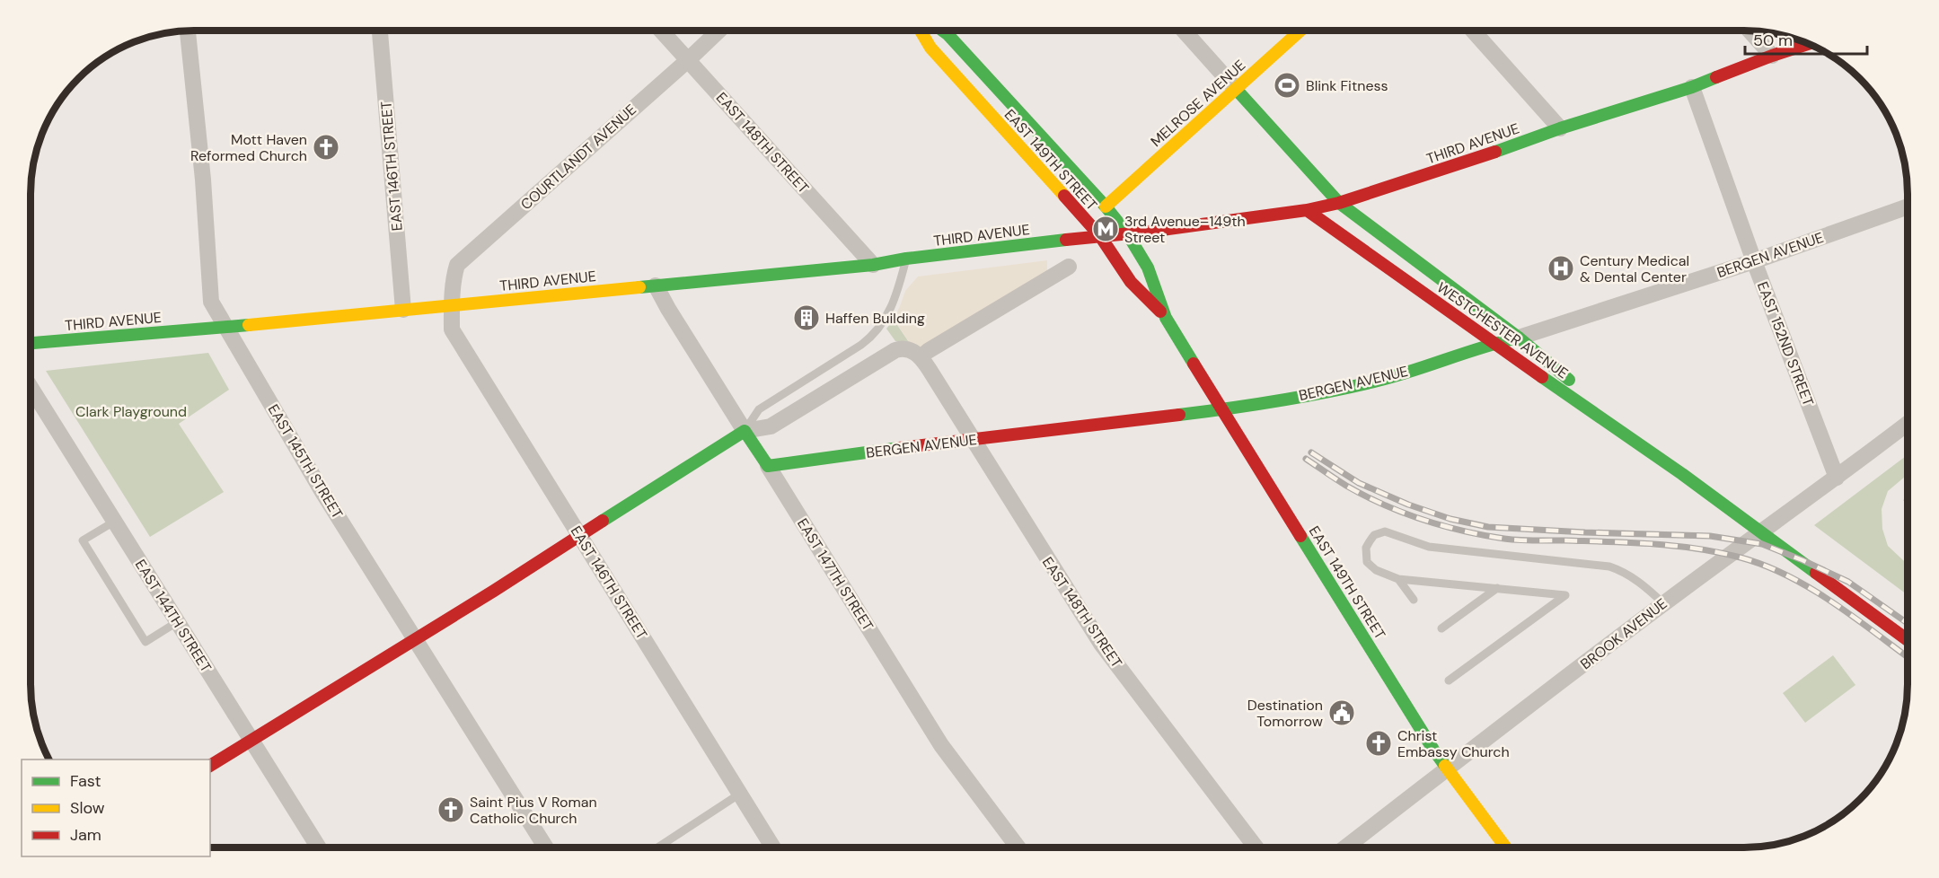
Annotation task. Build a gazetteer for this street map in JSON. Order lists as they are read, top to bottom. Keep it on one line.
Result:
{"streets":{"main road":["MELROSE AVENUE","THIRD AVENUE","EAST 149TH STREET","BERGEN AVENUE","WESTCHESTER AVENUE","EAST 147TH STREET"],"street":["EAST 148TH STREET","COURTLANDT AVENUE","EAST 146TH STREET","EAST 152ND STREET","EAST 145TH STREET","EAST 144TH STREET","BROOK AVENUE"]},"crossings":[["MELROSE AVENUE","EAST 149TH STREET"],["MELROSE AVENUE","WESTCHESTER AVENUE"],["EAST 148TH STREET","THIRD AVENUE"],["EAST 148TH STREET","COURTLANDT AVENUE"],["EAST 148TH STREET","BERGEN AVENUE"],["THIRD AVENUE","COURTLANDT AVENUE"],["THIRD AVENUE","EAST 149TH STREET"],["THIRD AVENUE","EAST 146TH STREET"],["THIRD AVENUE","WESTCHESTER AVENUE"],["THIRD AVENUE","EAST 152ND STREET"],["THIRD AVENUE","EAST 145TH STREET"],["THIRD AVENUE","EAST 147TH STREET"],["COURTLANDT AVENUE","EAST 146TH STREET"],["EAST 149TH STREET","BERGEN AVENUE"],["EAST 149TH STREET","BROOK AVENUE"],["BERGEN AVENUE","WESTCHESTER AVENUE"],["BERGEN AVENUE","EAST 152ND STREET"],["BERGEN AVENUE","EAST 147TH STREET"],["WESTCHESTER AVENUE","BROOK AVENUE"],["EAST 152ND STREET","BROOK AVENUE"]],"parks":["Clark Playground"],"places":{"sports":["Blink Fitness"],"church":["Mott Haven Reformed Church","Christ Embassy Church","Saint Pius V Roman Catholic Church"],"metro station":["3rd Avenue–149th Street"],"hospital":["Century Medical & Dental Center"],"building":["Haffen Building"],"public building":["Destination Tomorrow"]},"legend":["Fast","Slow","Jam"],"scale_bar":"50 m"}
